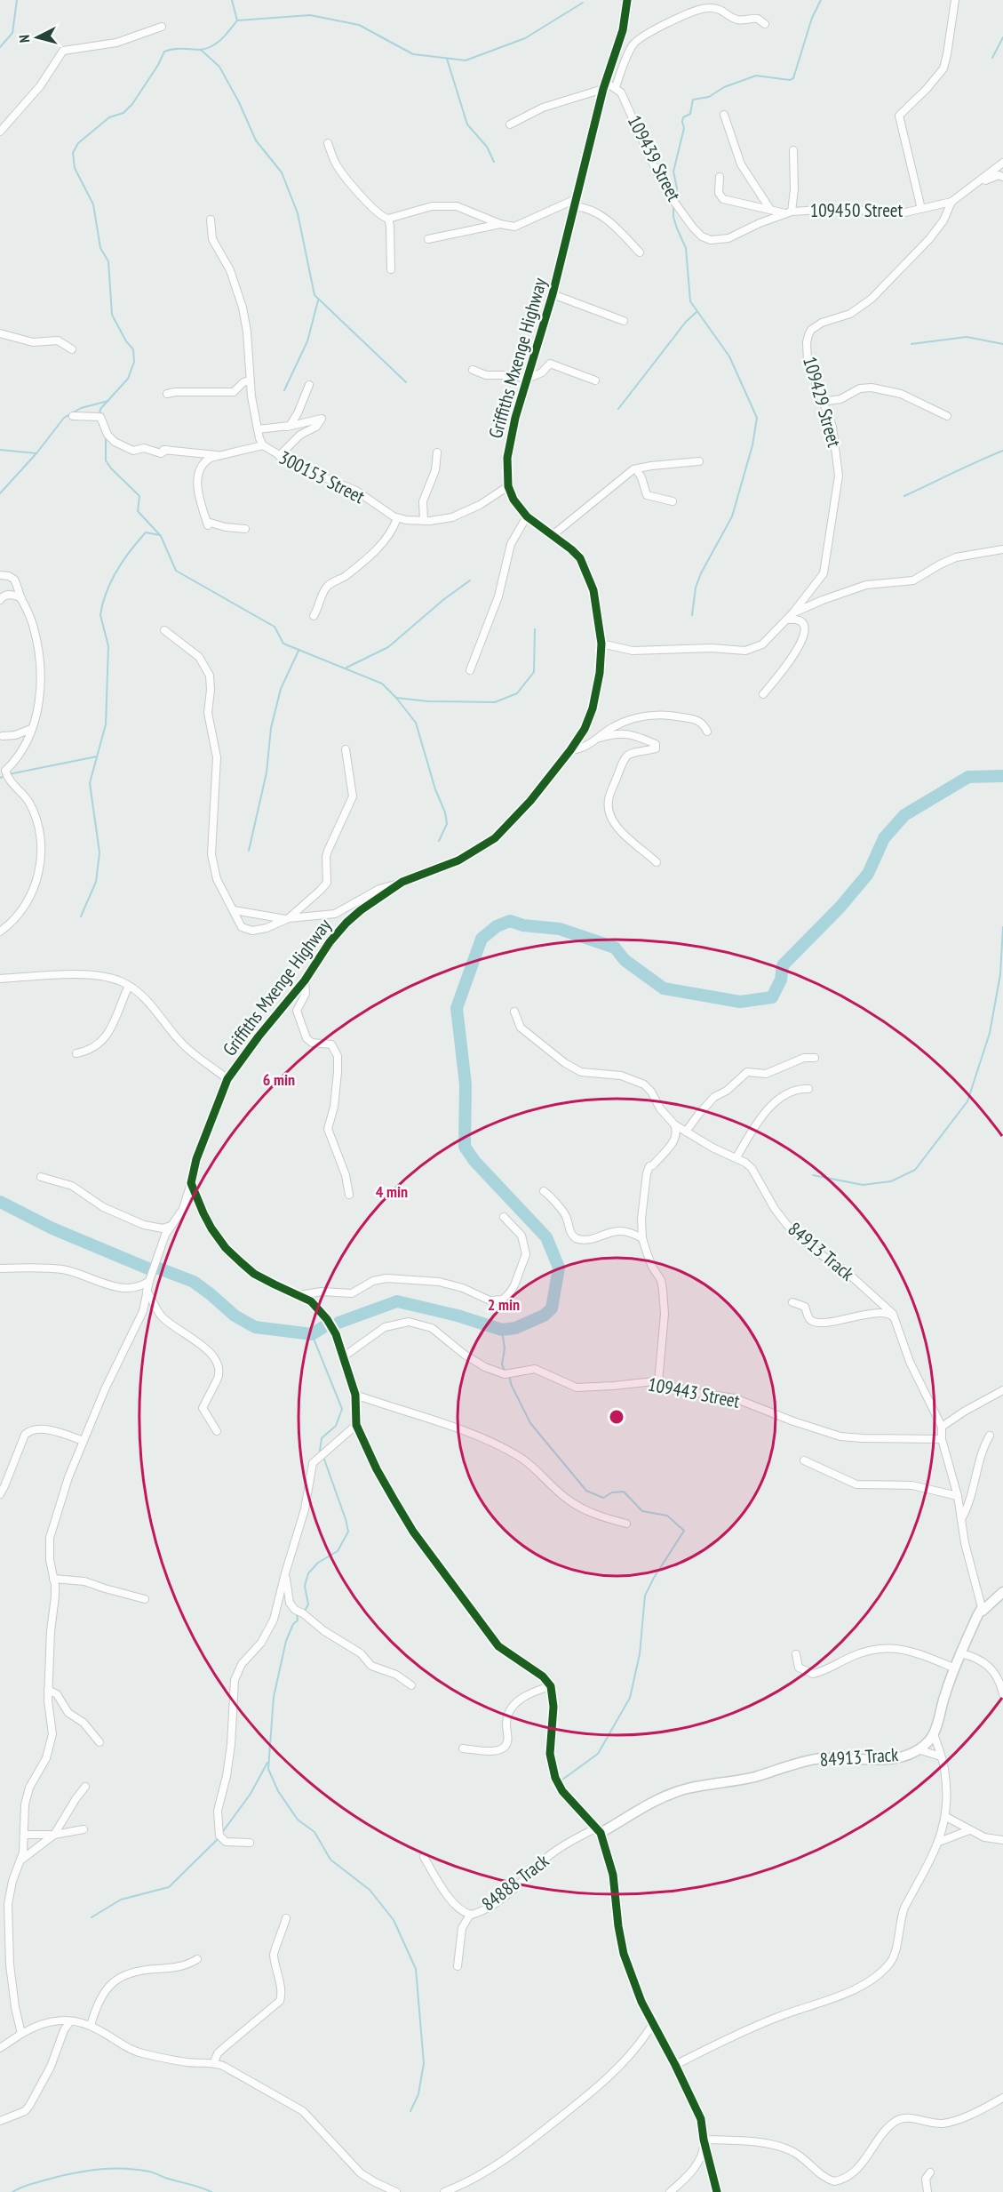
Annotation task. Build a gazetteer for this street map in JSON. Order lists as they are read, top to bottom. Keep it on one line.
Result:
{"streets":{"street":["109439 Street","109450 Street","Griffiths Mxenge Highway","109429 Street","300153 Street","84913 Track","109443 Street","84888 Track"]},"crossings":[["109439 Street","109450 Street"],["109450 Street","109429 Street"],["Griffiths Mxenge Highway","109429 Street"],["Griffiths Mxenge Highway","300153 Street"],["84913 Track","109443 Street"],["84913 Track","84888 Track"]],"north":"left","rings":["6 min","4 min","2 min"]}
